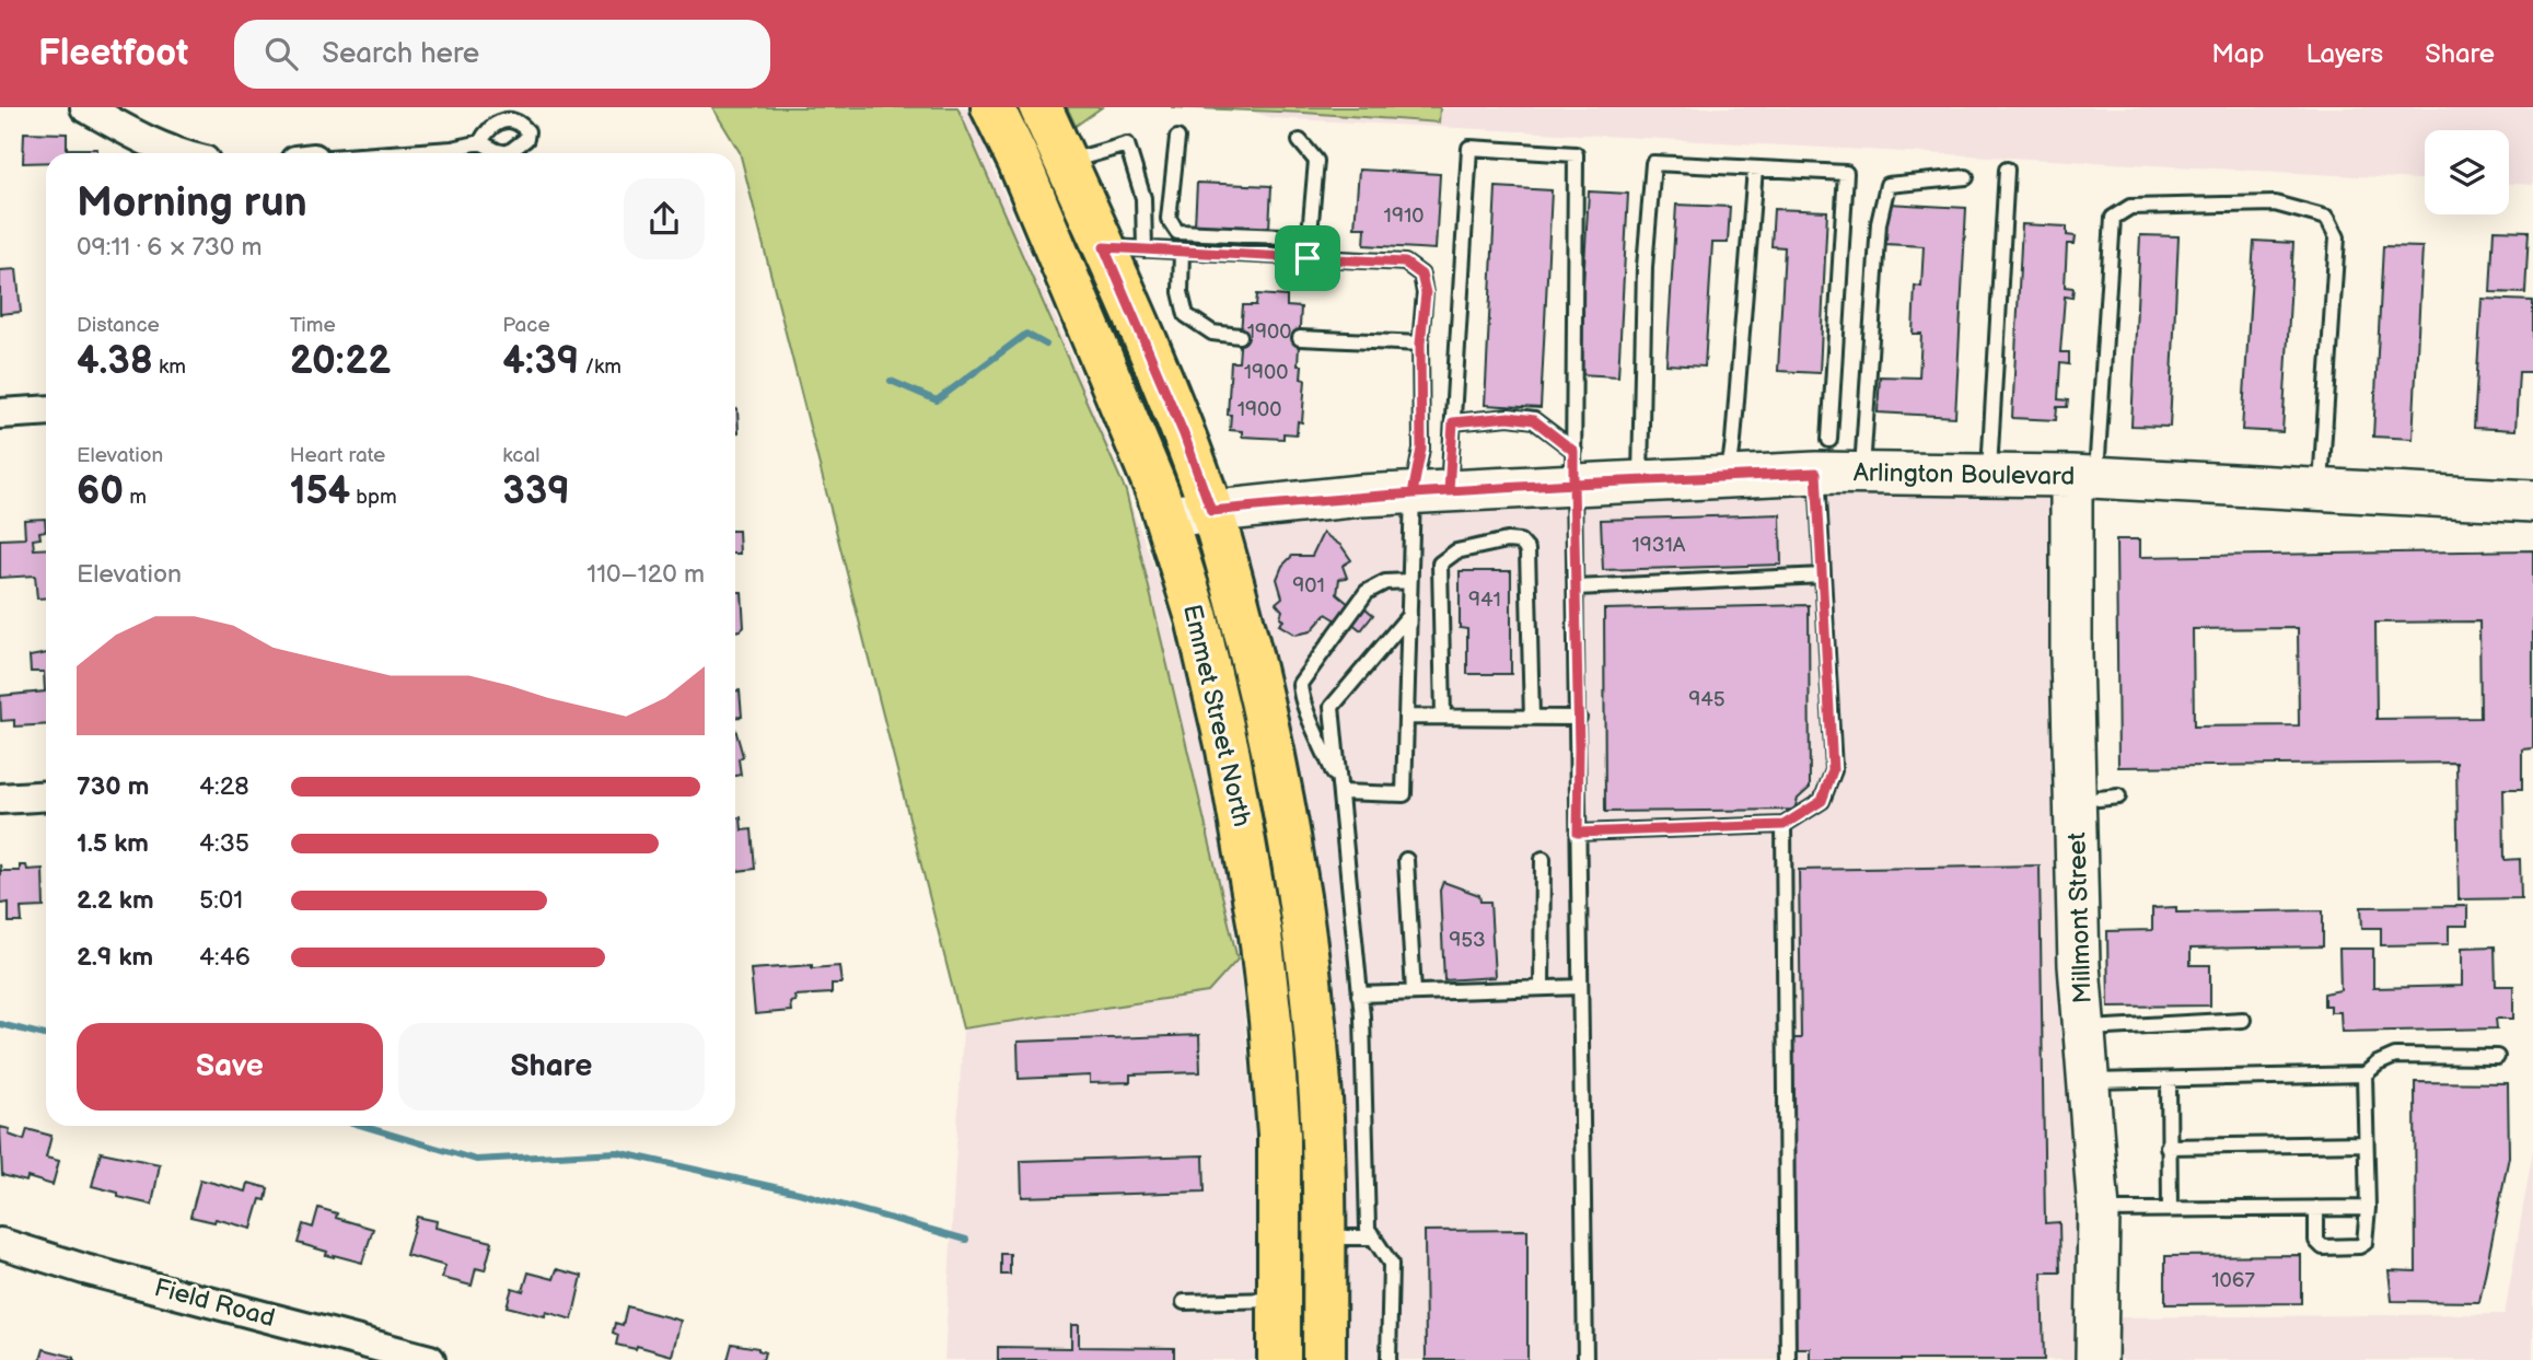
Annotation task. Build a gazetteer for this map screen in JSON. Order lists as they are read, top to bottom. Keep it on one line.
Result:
{"streets":{"main road":["Emmet Street North"],"street":["Arlington Boulevard","Millmont Street","Field Road"]},"crossings":[["Arlington Boulevard","Emmet Street North"],["Arlington Boulevard","Millmont Street"]],"house_numbers":["1910","1900","1900","1900","1931A","901","941","945","953","1067"],"page":{"header":"Fleetfoot","search":"Search here","nav":["Map","Layers","Share"],"heading":["Morning run","09:11 · 6 × 730 m"],"stats":[["Distance","4.38 km"],["Time","20:22"],["Pace","4:39 /km"],["Elevation","60 m"],["Heart rate","154 bpm"],["kcal","339"]],"chart":["Elevation","110–120 m"],"list":[{"name":"730 m","note":"4:28"},{"name":"1.5 km","note":"4:35"},{"name":"2.2 km","note":"5:01"},{"name":"2.9 km","note":"4:46"}],"buttons":["Save","Share"]}}
